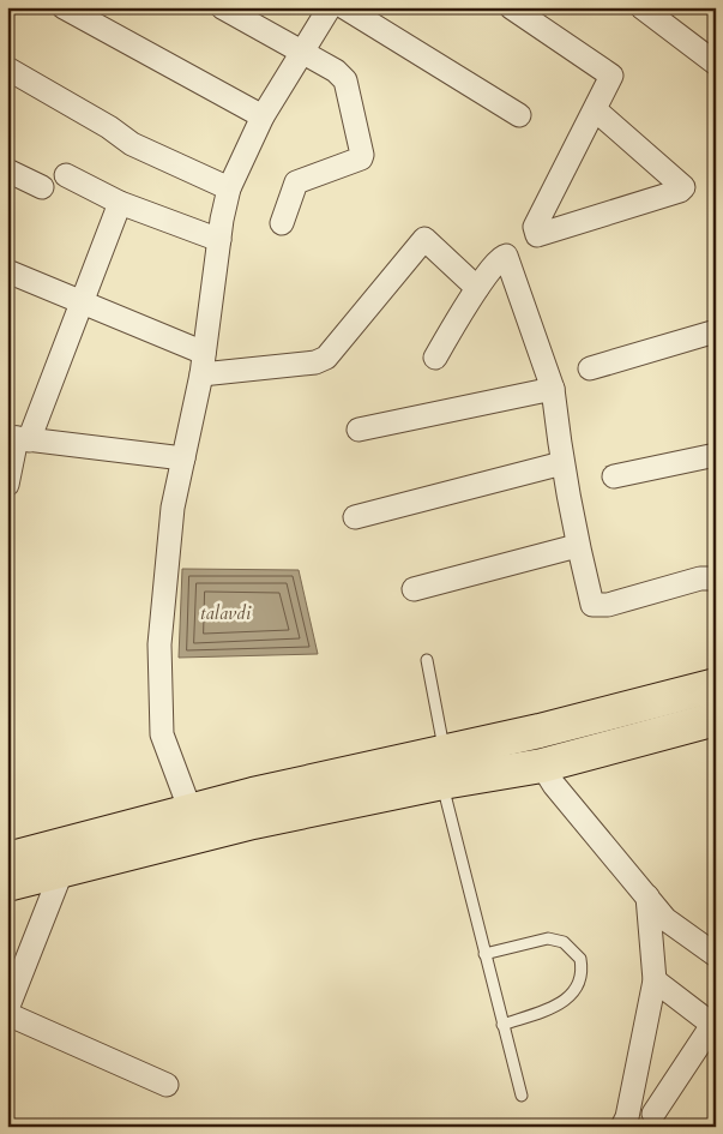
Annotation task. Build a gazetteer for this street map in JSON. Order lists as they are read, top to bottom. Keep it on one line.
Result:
{"water":["talavdi"]}
